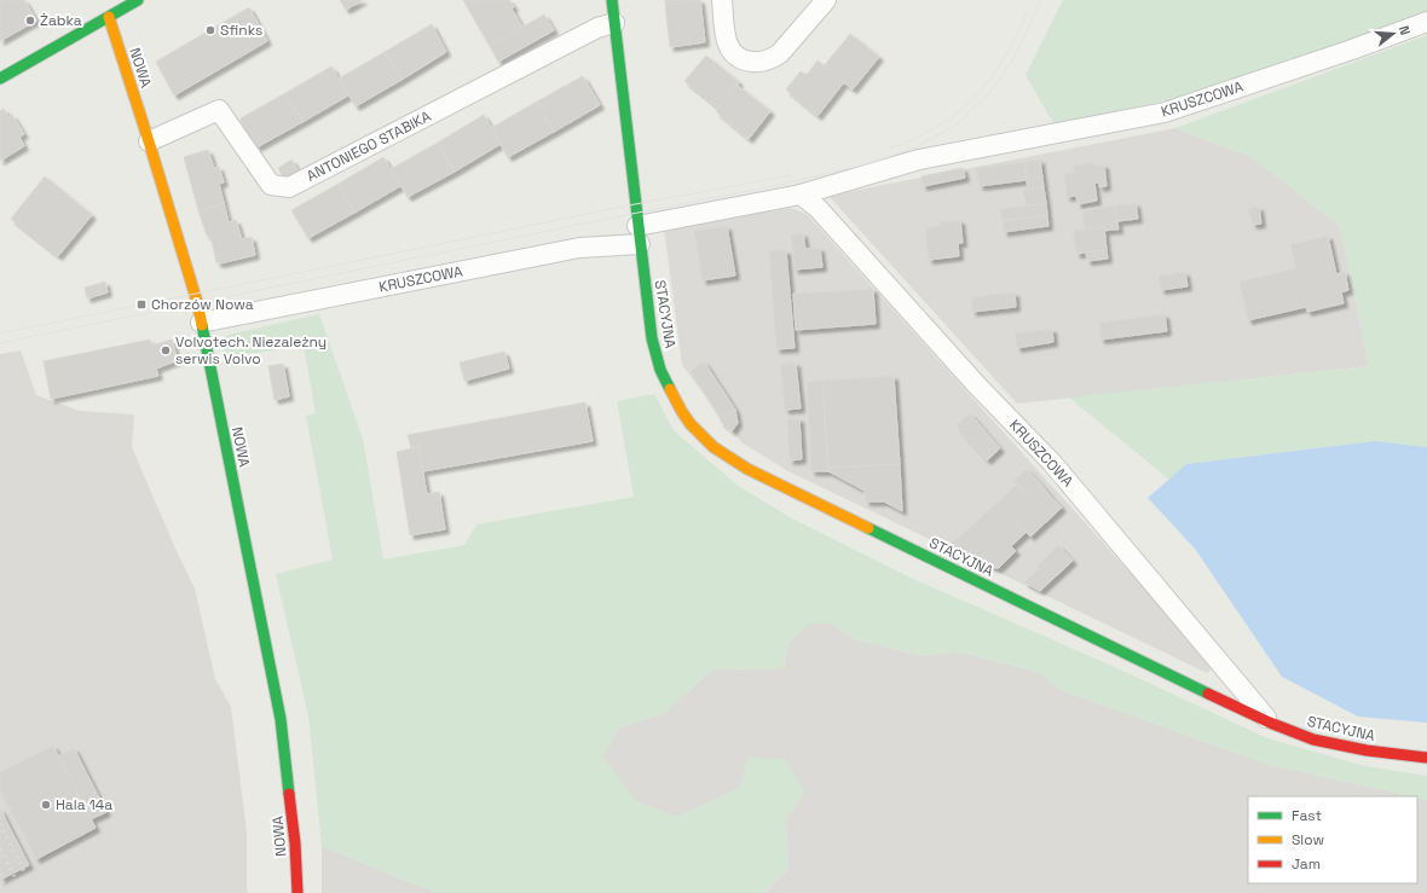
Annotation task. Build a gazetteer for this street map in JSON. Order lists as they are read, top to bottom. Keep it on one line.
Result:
{"streets":{"street":["NOWA","KRUSZCOWA","ANTONIEGO STABIKA","STACYJNA"]},"crossings":[["NOWA","KRUSZCOWA"],["NOWA","ANTONIEGO STABIKA"],["KRUSZCOWA","STACYJNA"]],"places":{"other":["Żabka","Sfinks","Volvotech. Niezależny serwis Volvo","Hala 14a"],"transit":["Chorzów Nowa"]},"legend":["Fast","Slow","Jam"],"north":"right"}
